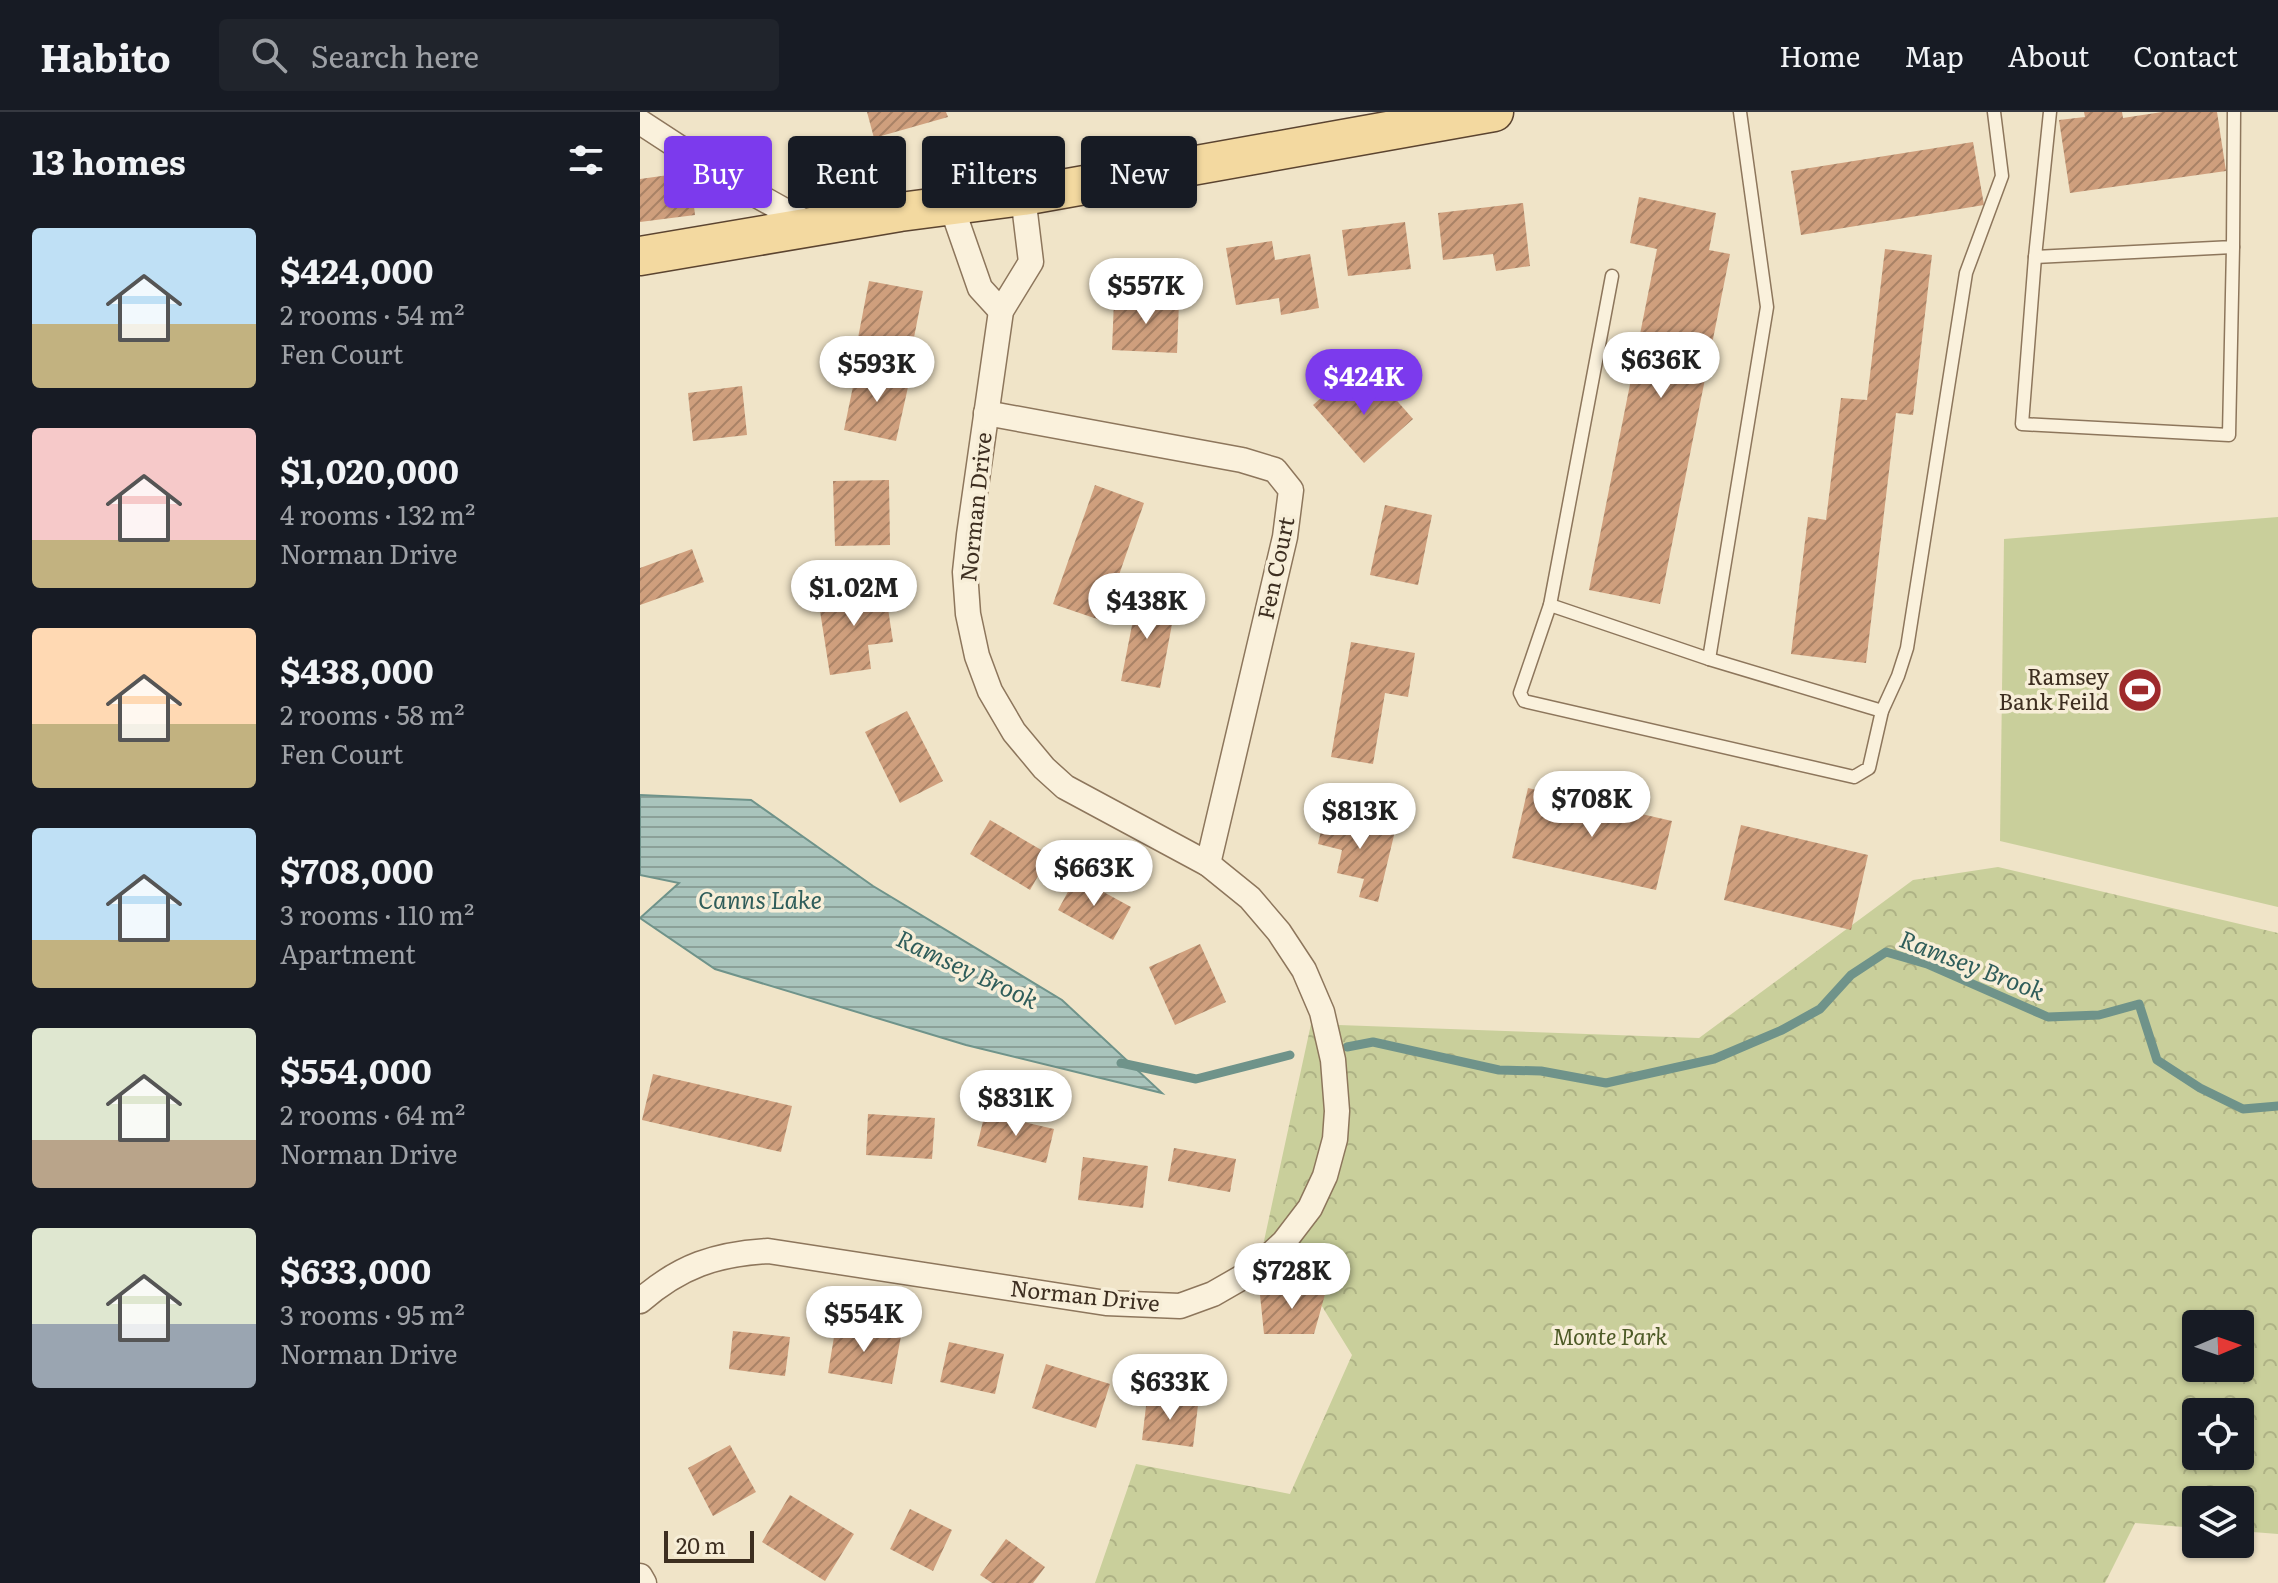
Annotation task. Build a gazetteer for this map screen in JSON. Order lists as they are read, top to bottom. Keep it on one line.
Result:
{"streets":{"street":["Norman Drive","Fen Court"]},"crossings":[["Norman Drive","Fen Court"]],"water":["Canns Lake","Ramsey Brook"],"parks":["Monte Park"],"places":{"sports":["Ramsey Bank Feild"]},"scale_bar":"20 m","north":"right","page":{"header":"Habito","search":"Search here","nav":["Home","Map","About","Contact"],"heading":"13 homes","chip":["Buy","Rent","Filters","New"],"list":[{"name":"$424,000","note":"2 rooms · 54 m² · Fen Court"},{"name":"$1,020,000","note":"4 rooms · 132 m² · Norman Drive"},{"name":"$438,000","note":"2 rooms · 58 m² · Fen Court"},{"name":"$708,000","note":"3 rooms · 110 m² · Apartment"},{"name":"$554,000","note":"2 rooms · 64 m² · Norman Drive"},{"name":"$633,000","note":"3 rooms · 95 m² · Norman Drive"}],"price":["$557K","$636K","$593K","$424K","$1.02M","$438K","$708K","$813K","$663K","$831K","$728K","$554K","$633K"],"scale":"20 m"}}
